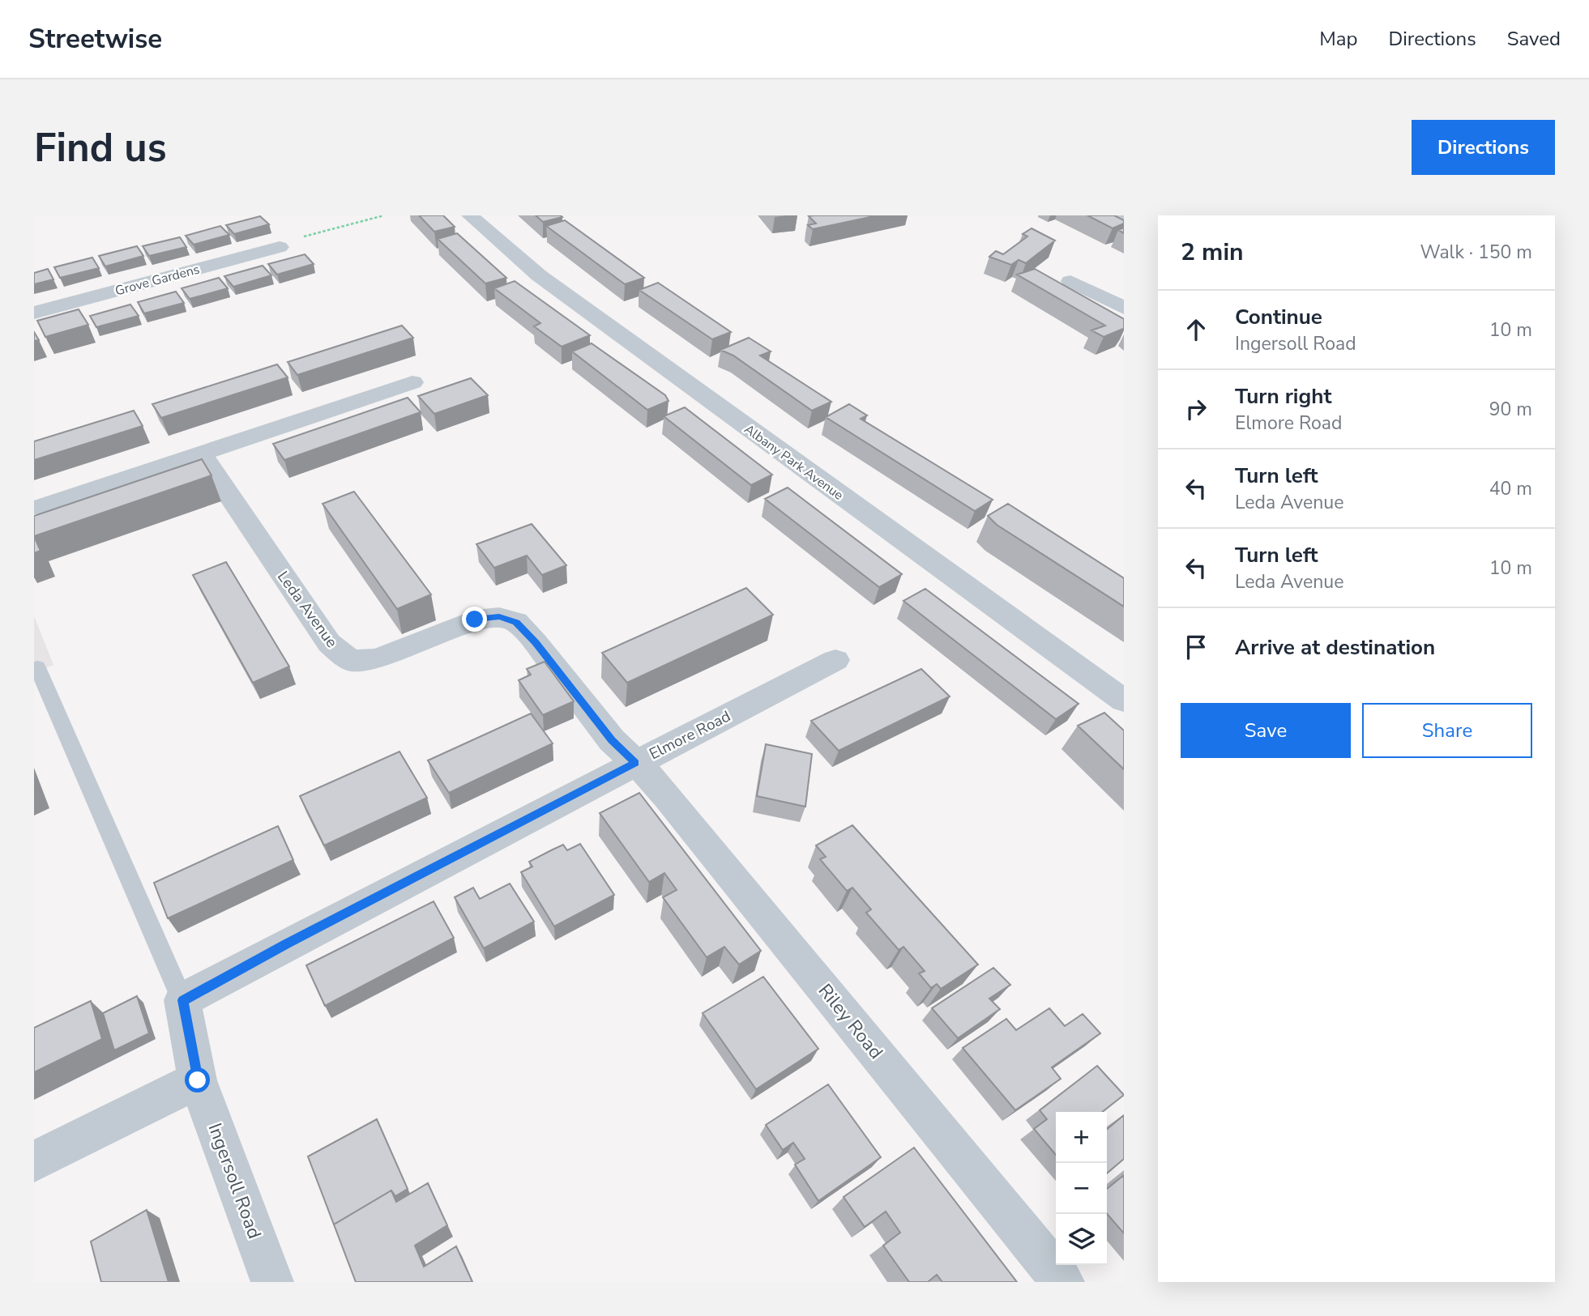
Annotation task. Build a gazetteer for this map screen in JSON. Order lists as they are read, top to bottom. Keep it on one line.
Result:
{"streets":{"street":["Grove Gardens","Albany Park Avenue","Leda Avenue","Elmore Road","Riley Road","Ingersoll Road"]},"crossings":[["Leda Avenue","Elmore Road"],["Leda Avenue","Riley Road"],["Elmore Road","Riley Road"],["Elmore Road","Ingersoll Road"]],"page":{"header":"Streetwise","nav":["Map","Directions","Saved"],"buttons":["Directions",["Save","Share"]],"title":"Find us","heading":["2 min","Walk · 150 m"],"list":[["Continue","Ingersoll Road","10 m"],["Turn right","Elmore Road","90 m"],["Turn left","Leda Avenue","40 m"],["Turn left","Leda Avenue","10 m"],"Arrive at destination"],"map_buttons":["+","−"]}}
